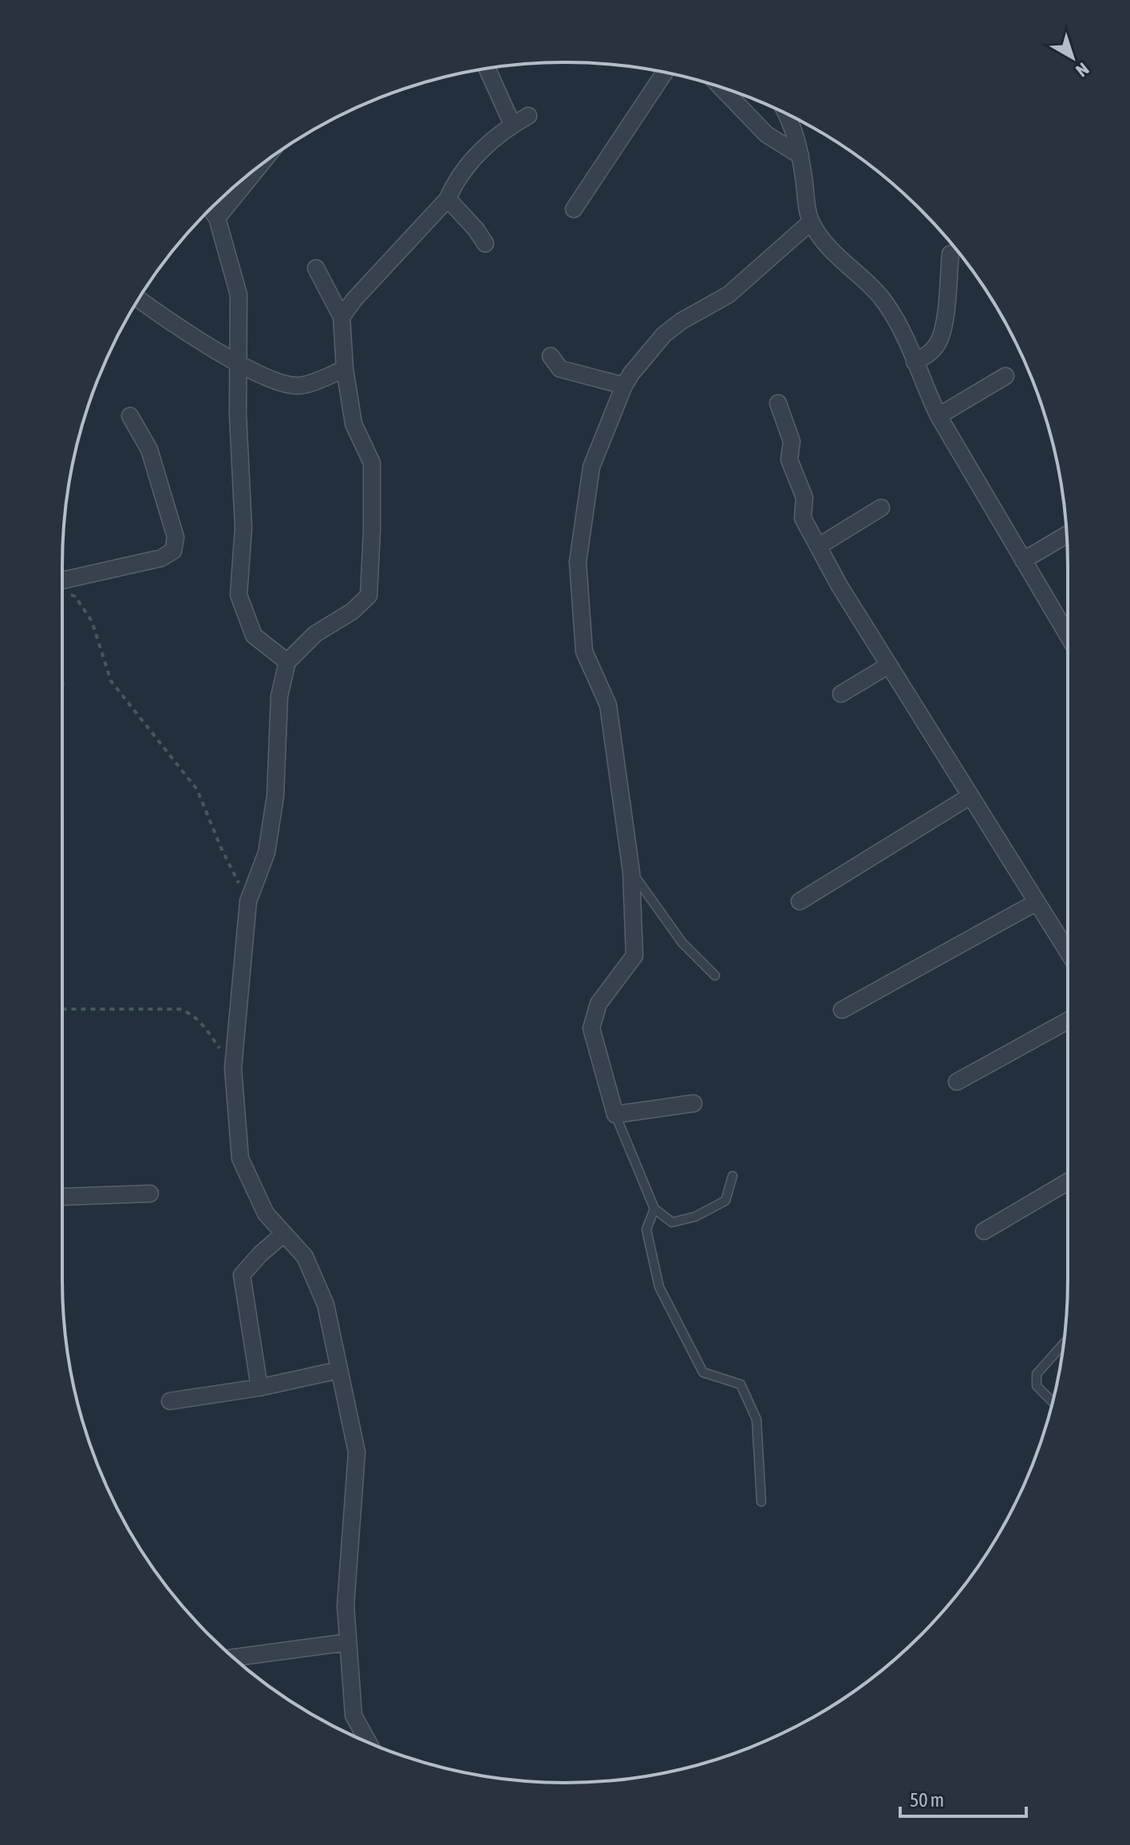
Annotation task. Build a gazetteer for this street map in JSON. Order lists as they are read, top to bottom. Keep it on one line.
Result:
{"scale_bar":"50 m","north":"bottom right"}
